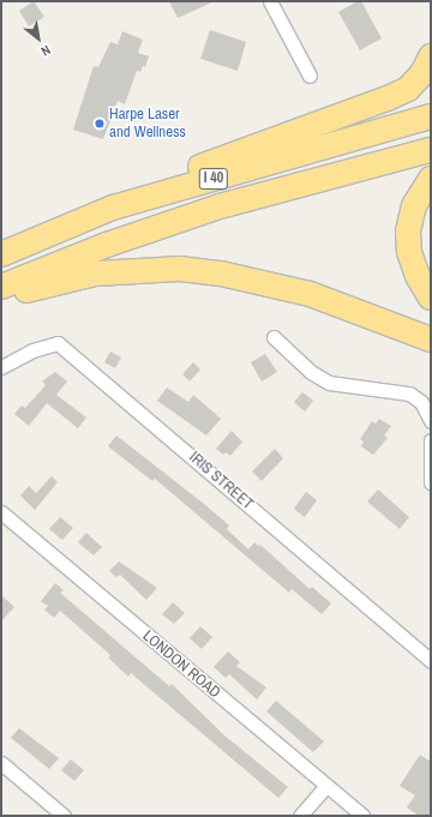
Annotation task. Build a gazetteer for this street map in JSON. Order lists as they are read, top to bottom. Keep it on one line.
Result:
{"streets":{"highway":["I 40"],"street":["IRIS STREET","LONDON ROAD"]},"places":["Harpe Laser and Wellness"],"north":"bottom right"}
